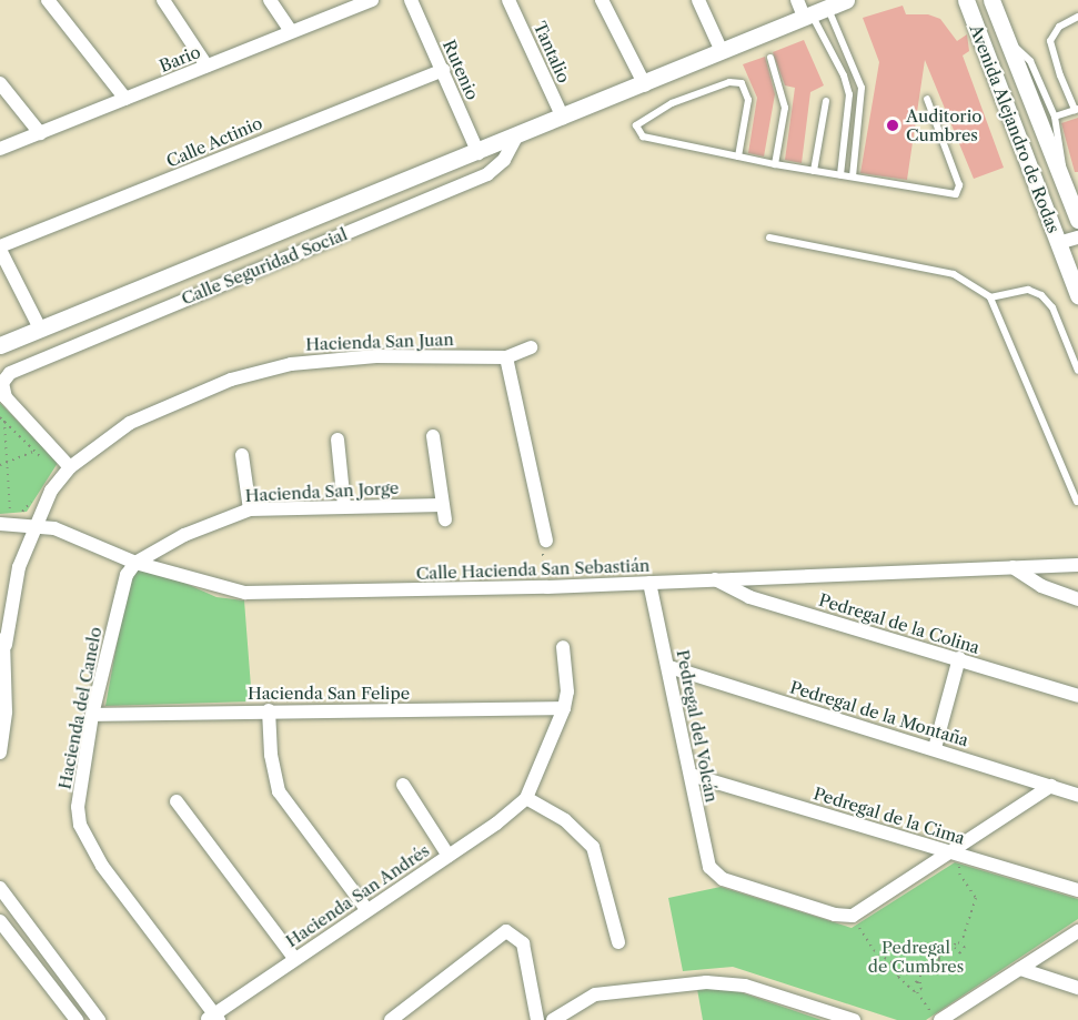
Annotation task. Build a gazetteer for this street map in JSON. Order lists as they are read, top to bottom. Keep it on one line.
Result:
{"streets":{"street":["Tantalio","Bario","Rutenio","Avenida Alejandro de Rodas","Calle Actinio","Calle Seguridad Social","Hacienda San Juan","Hacienda San Jorge","Calle Hacienda San Sebastián","Pedregal de la Colina","Hacienda San Felipe","Hacienda del Canelo","Pedregal de la Montaña","Pedregal del Volcán","Pedregal de la Cima","Hacienda San Andrés"]},"crossings":[["Tantalio","Calle Seguridad Social"],["Rutenio","Calle Actinio"],["Rutenio","Calle Seguridad Social"],["Hacienda San Juan","Calle Hacienda San Sebastián"],["Hacienda San Jorge","Calle Hacienda San Sebastián"],["Hacienda San Jorge","Hacienda del Canelo"],["Calle Hacienda San Sebastián","Pedregal de la Colina"],["Calle Hacienda San Sebastián","Hacienda del Canelo"],["Calle Hacienda San Sebastián","Pedregal del Volcán"],["Hacienda San Felipe","Hacienda del Canelo"],["Hacienda del Canelo","Hacienda San Andrés"],["Pedregal de la Montaña","Pedregal del Volcán"],["Pedregal del Volcán","Pedregal de la Cima"]],"parks":["Pedregal de Cumbres"],"places":["Auditorio Cumbres"]}
